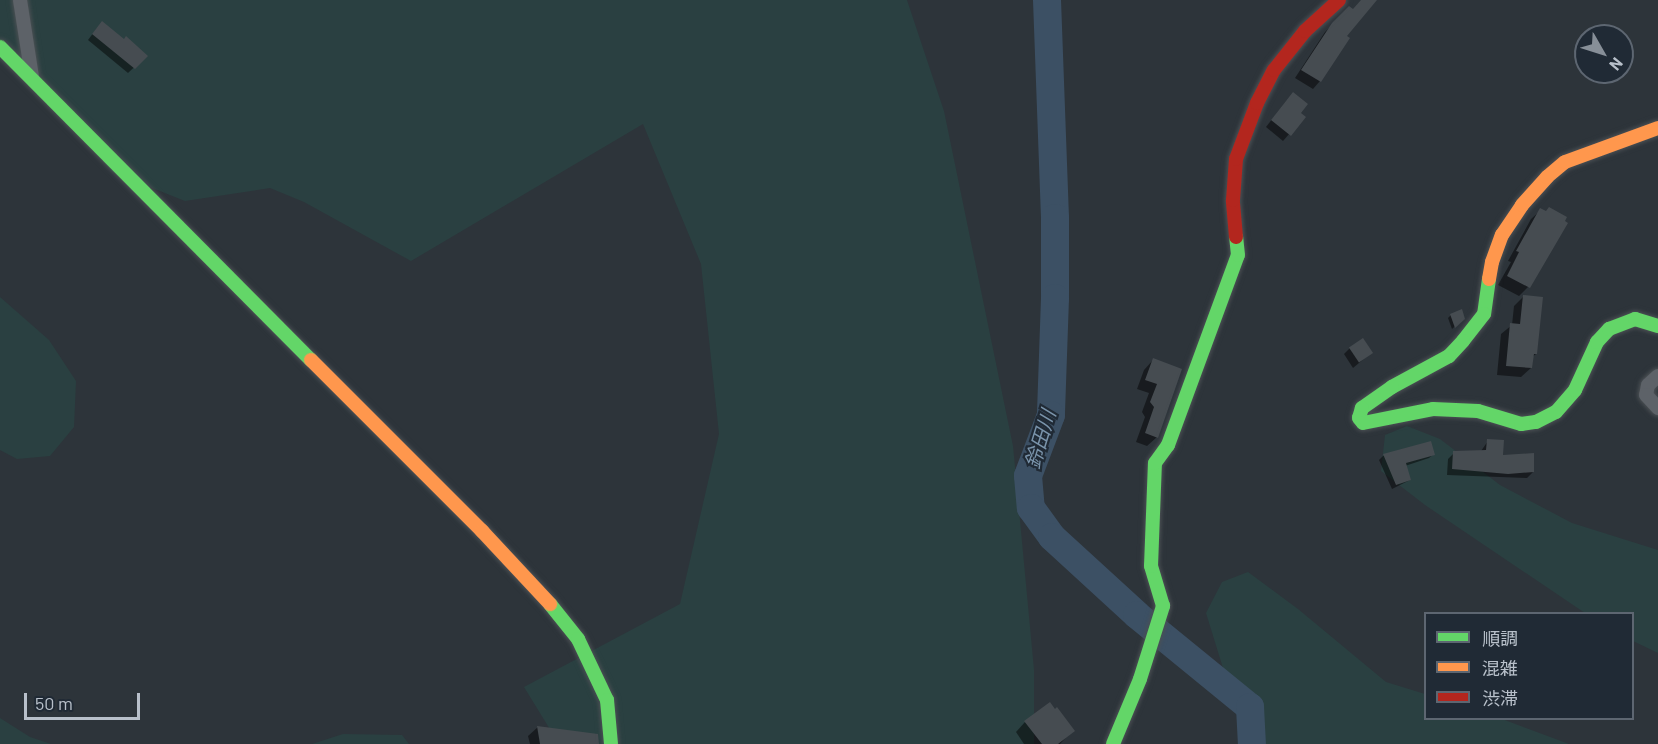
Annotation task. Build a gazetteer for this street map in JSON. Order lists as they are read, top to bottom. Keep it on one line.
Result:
{"water":["鈴田川"],"legend":["順調","混雑","渋滞"],"scale_bar":"50 m","north":"bottom right"}
